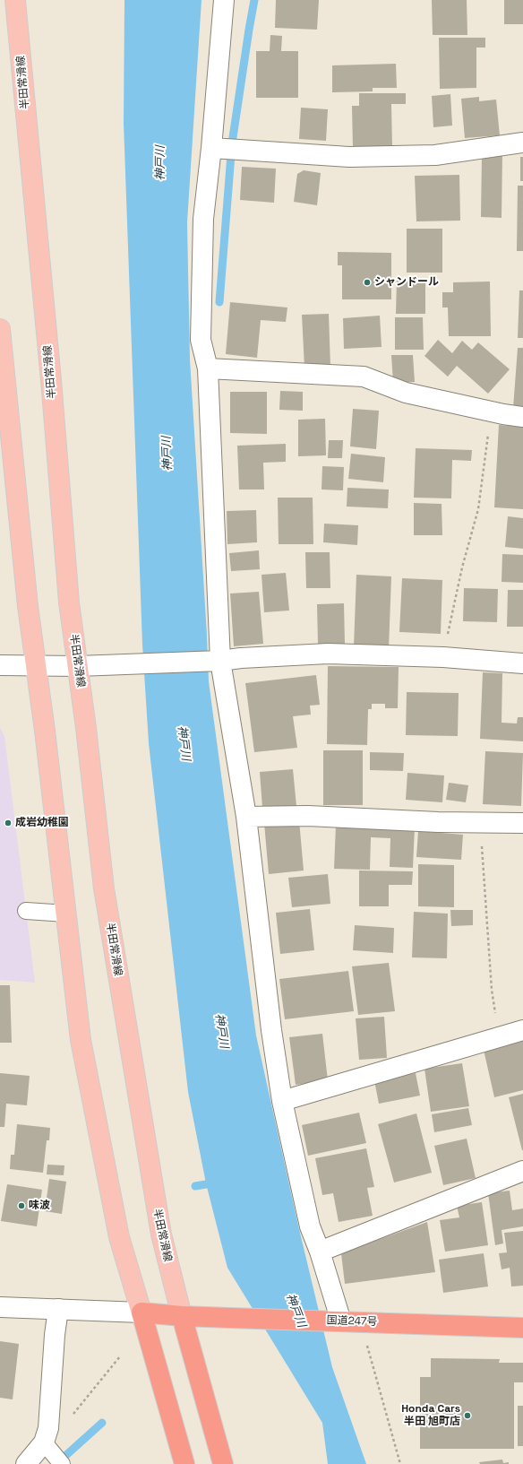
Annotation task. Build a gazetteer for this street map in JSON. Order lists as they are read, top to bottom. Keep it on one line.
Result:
{"streets":{"highway":["国道247号"],"main road":["半田常滑線"]},"crossings":[["半田常滑線","国道247号"]],"water":["神戸川"],"places":["シャンドール","成岩幼稚園","味波","Honda Cars 半田 旭町店"]}
